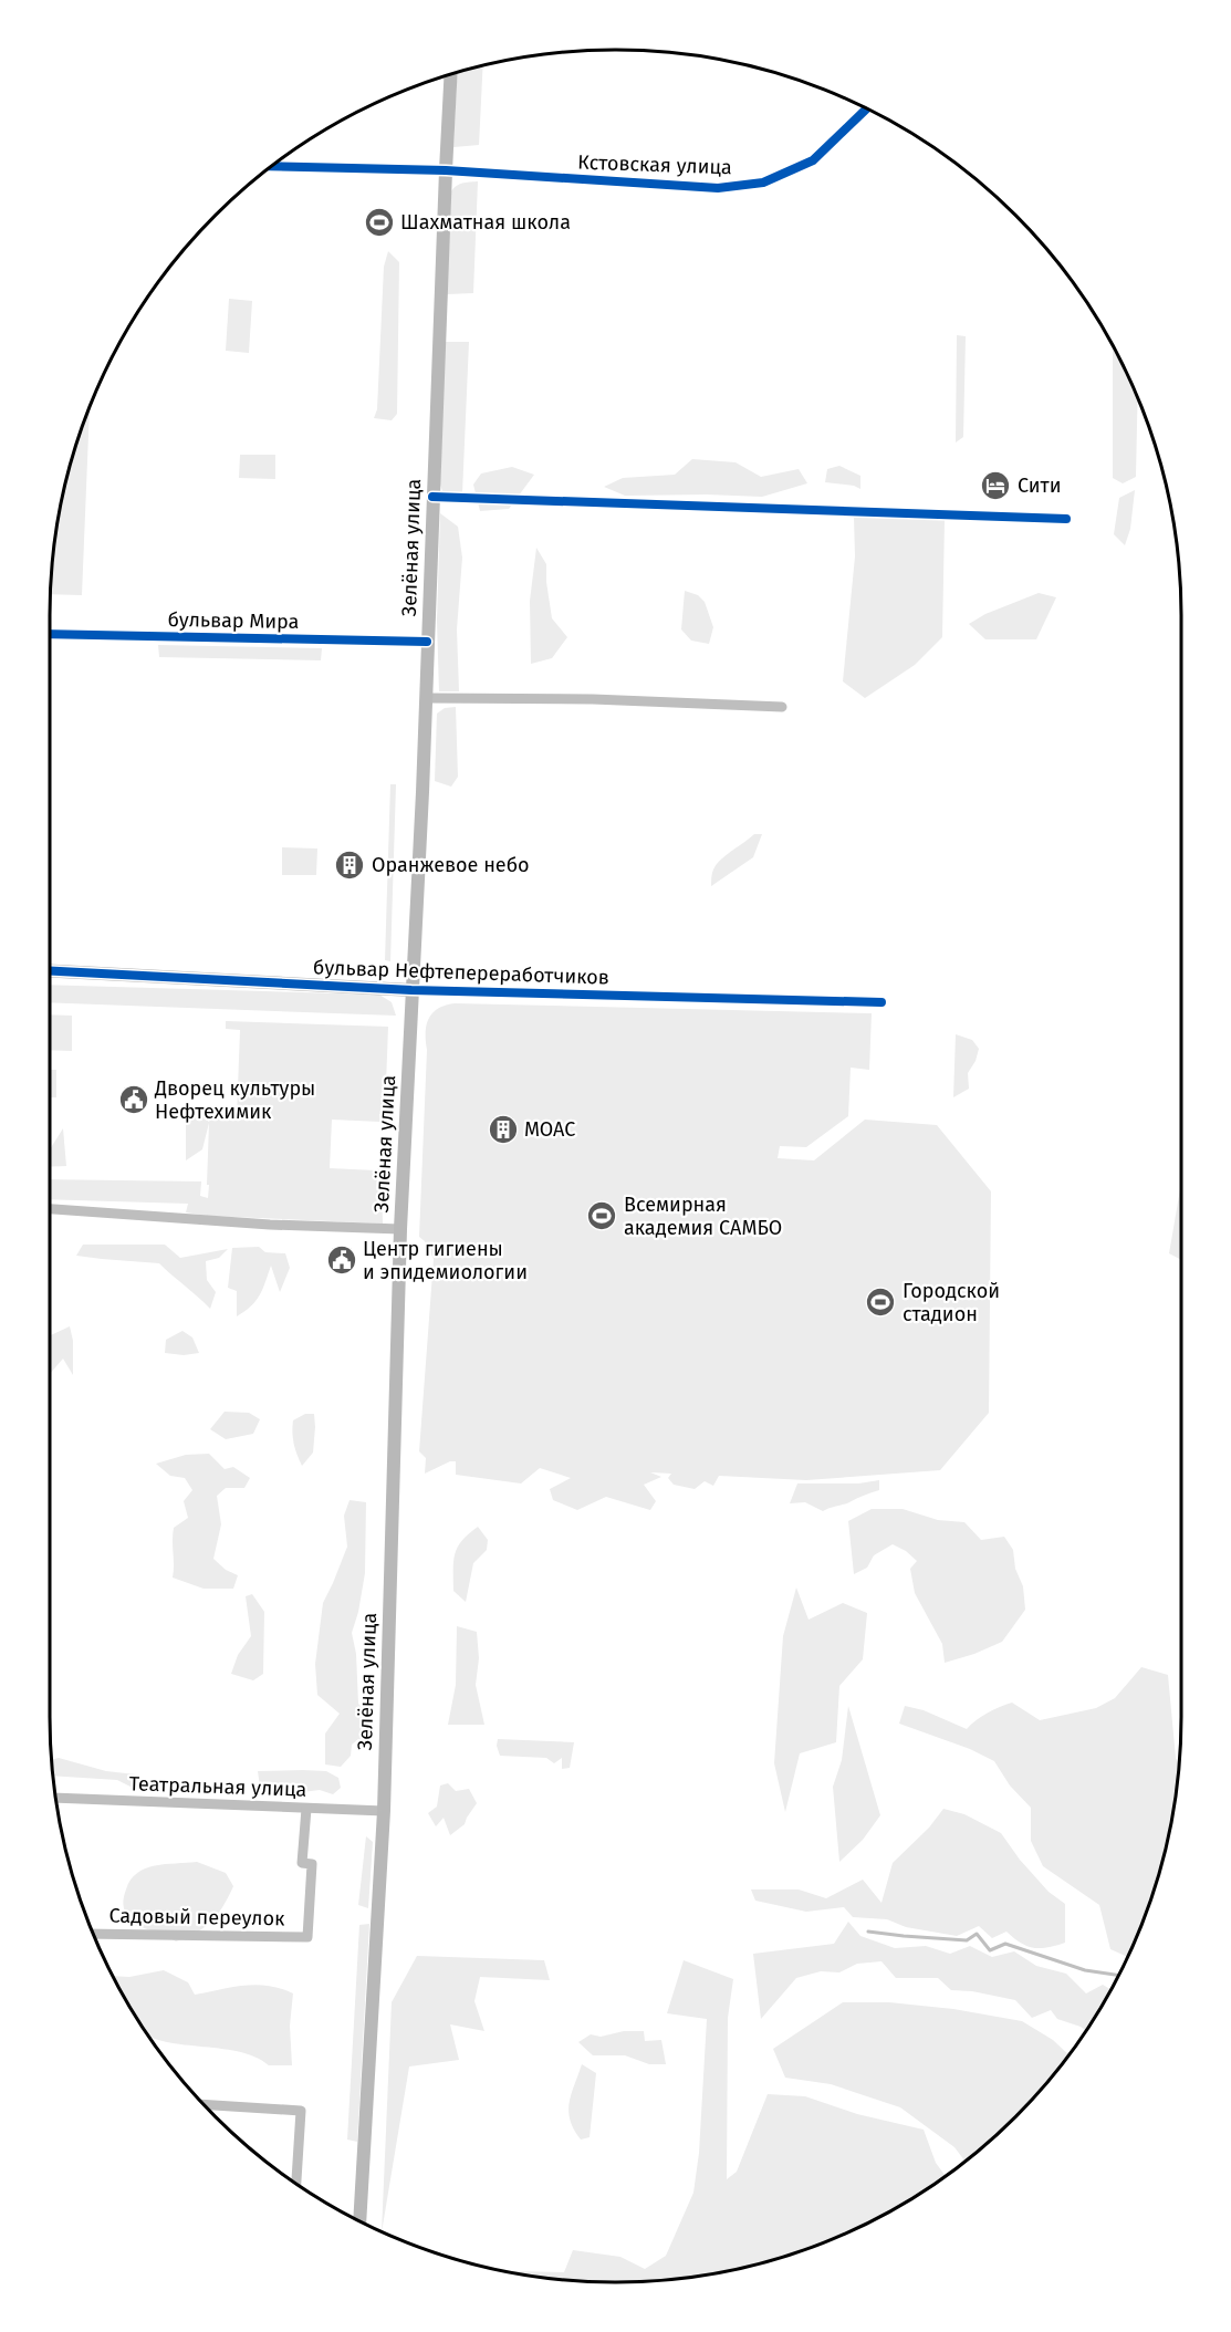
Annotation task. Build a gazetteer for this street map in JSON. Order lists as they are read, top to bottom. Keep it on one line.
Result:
{"streets":{"main road":["Зелёная улица","бульвар Нефтепереработчиков"],"street":["Кстовская улица","бульвар Мира","Театральная улица","Садовый переулок"]},"crossings":[["Кстовская улица","Зелёная улица"],["Зелёная улица","бульвар Мира"],["Зелёная улица","бульвар Нефтепереработчиков"],["Зелёная улица","Театральная улица"],["Театральная улица","Садовый переулок"]],"places":{"sports":["Шахматная школа","Всемирная академия САМБО","Городской стадион"],"hotel":["Сити"],"building":["Оранжевое небо","МОАС"],"public building":["Дворец культуры Нефтехимик","Центр гигиены и эпидемиологии"]}}
